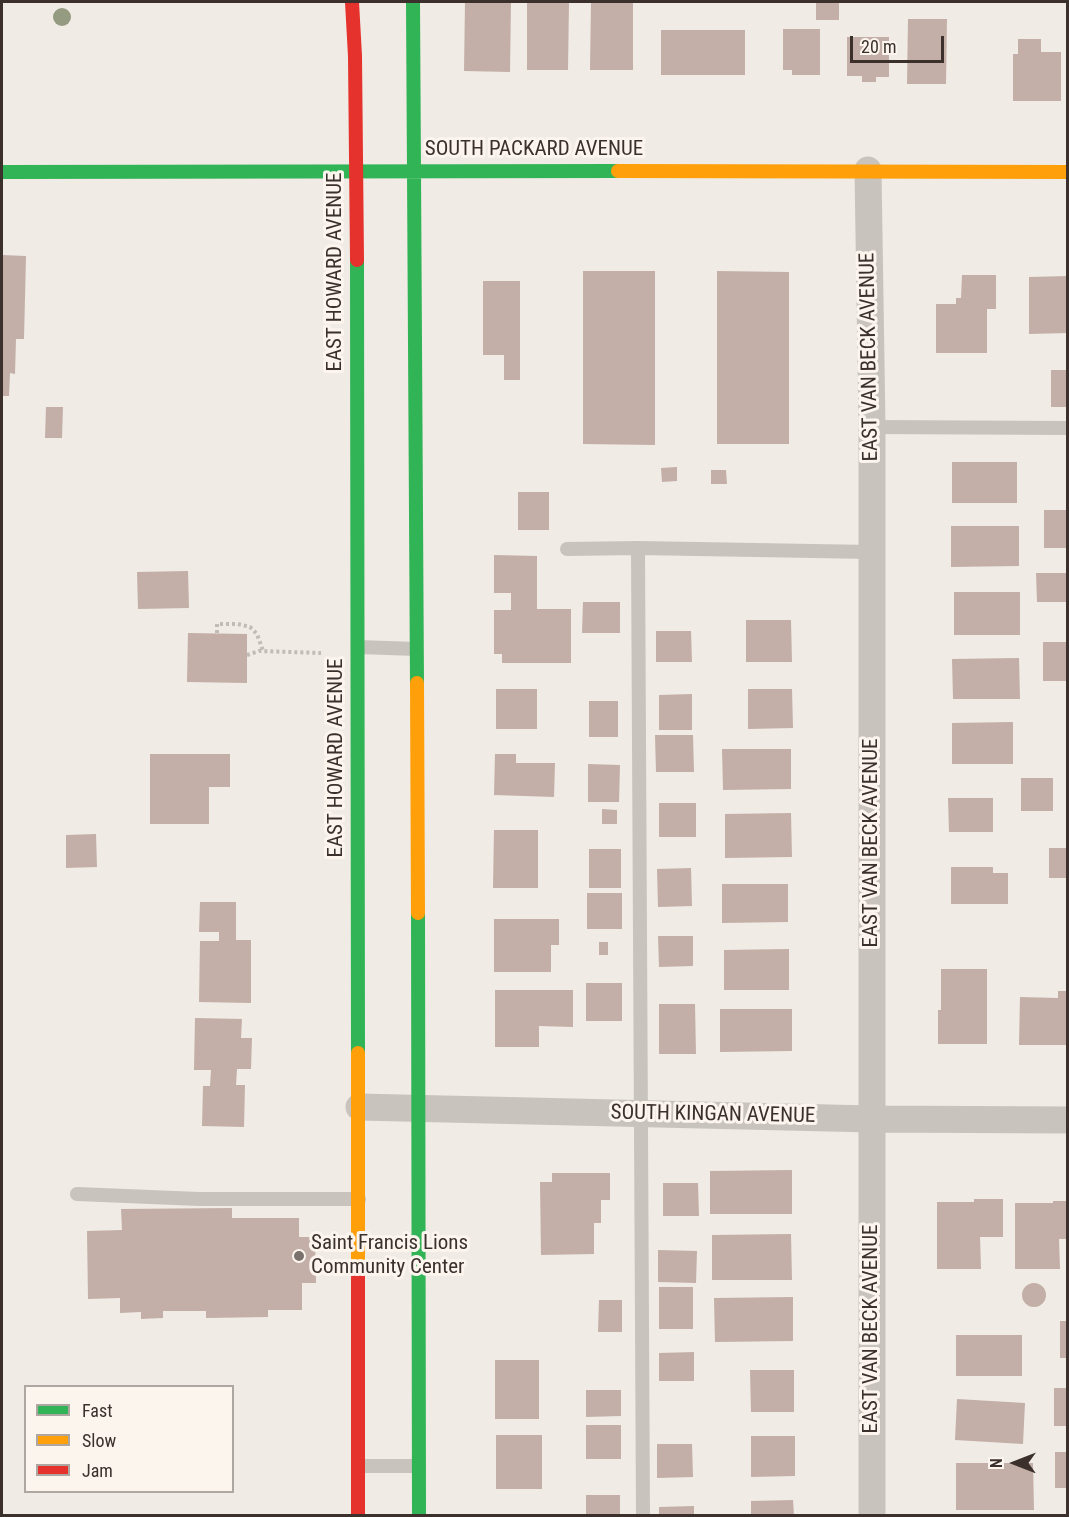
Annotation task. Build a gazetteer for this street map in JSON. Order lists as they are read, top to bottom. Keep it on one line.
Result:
{"streets":{"main road":["SOUTH PACKARD AVENUE","EAST HOWARD AVENUE"],"street":["EAST VAN BECK AVENUE","SOUTH KINGAN AVENUE"]},"crossings":[["SOUTH PACKARD AVENUE","EAST HOWARD AVENUE"],["SOUTH PACKARD AVENUE","EAST VAN BECK AVENUE"],["EAST HOWARD AVENUE","SOUTH KINGAN AVENUE"],["EAST VAN BECK AVENUE","SOUTH KINGAN AVENUE"]],"places":["Saint Francis Lions Community Center"],"legend":["Fast","Slow","Jam"],"scale_bar":"20 m","north":"left"}
